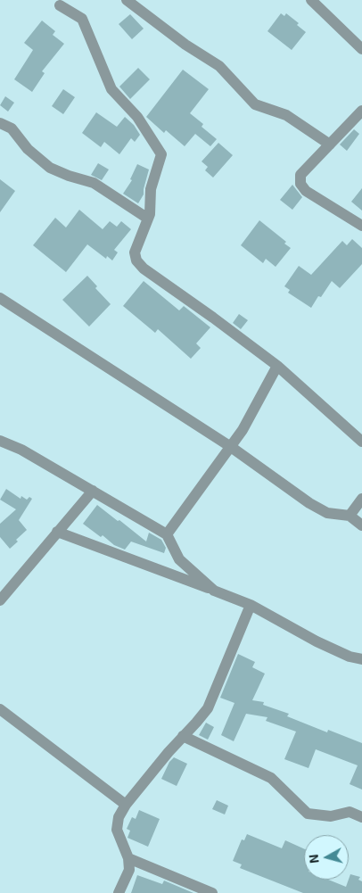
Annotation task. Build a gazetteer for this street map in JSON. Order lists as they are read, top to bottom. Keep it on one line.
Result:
{"north":"left"}
